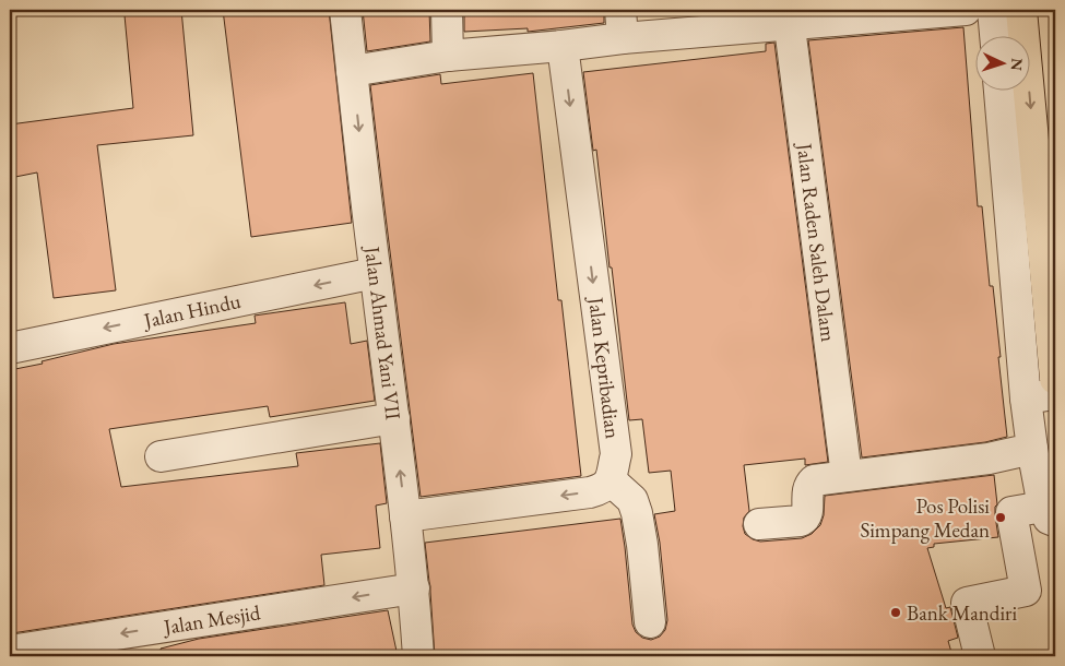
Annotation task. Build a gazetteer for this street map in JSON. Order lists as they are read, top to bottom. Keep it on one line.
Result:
{"streets":{"street":["Jalan Raden Saleh Dalam","Jalan Hindu","Jalan Ahmad Yani VII","Jalan Kepribadian","Jalan Mesjid"]},"crossings":[["Jalan Hindu","Jalan Ahmad Yani VII"],["Jalan Ahmad Yani VII","Jalan Mesjid"]],"one_way":["Jalan Kepribadian"],"places":["Pos Polisi Simpang Medan","Bank Mandiri"],"north":"right"}
